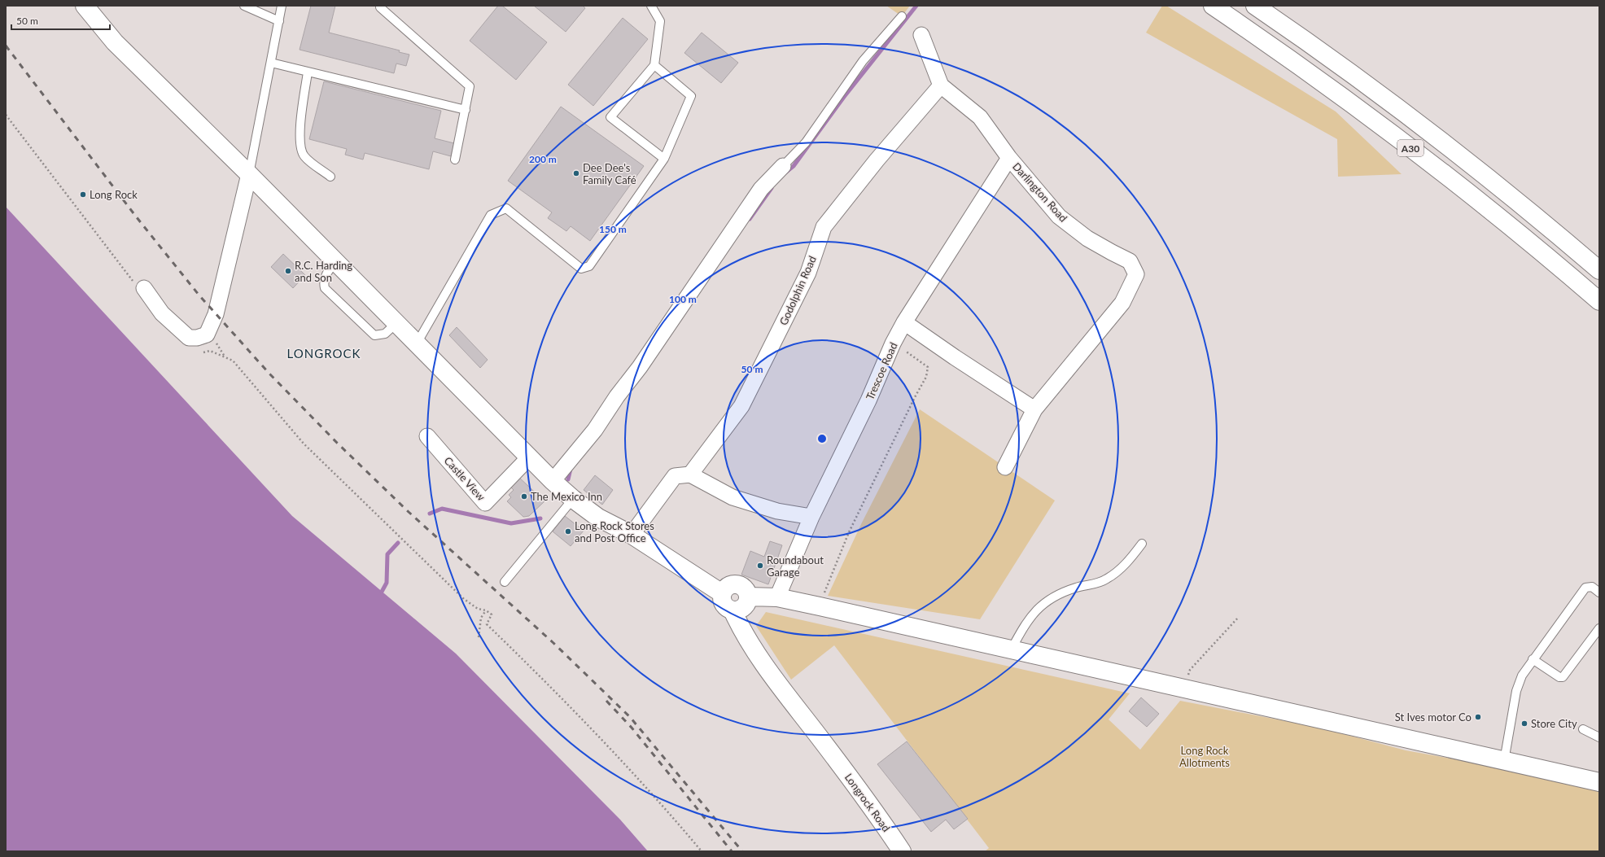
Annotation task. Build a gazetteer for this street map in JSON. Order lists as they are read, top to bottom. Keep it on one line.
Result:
{"streets":{"main road":["A30","Longrock Road"],"street":["Darlington Road","Godolphin Road","Trescoe Road","Castle View"]},"crossings":[["Darlington Road","Godolphin Road"],["Darlington Road","Trescoe Road"]],"districts":["LONGROCK"],"parks":["Long Rock Allotments"],"places":["Dee Dee's Family Café","Long Rock","R.C. Harding and Son","The Mexico Inn","Long Rock Stores and Post Office","Roundabout Garage","St Ives motor Co","Store City"],"scale_bar":"50 m","rings":["200 m","150 m","100 m","50 m"]}
